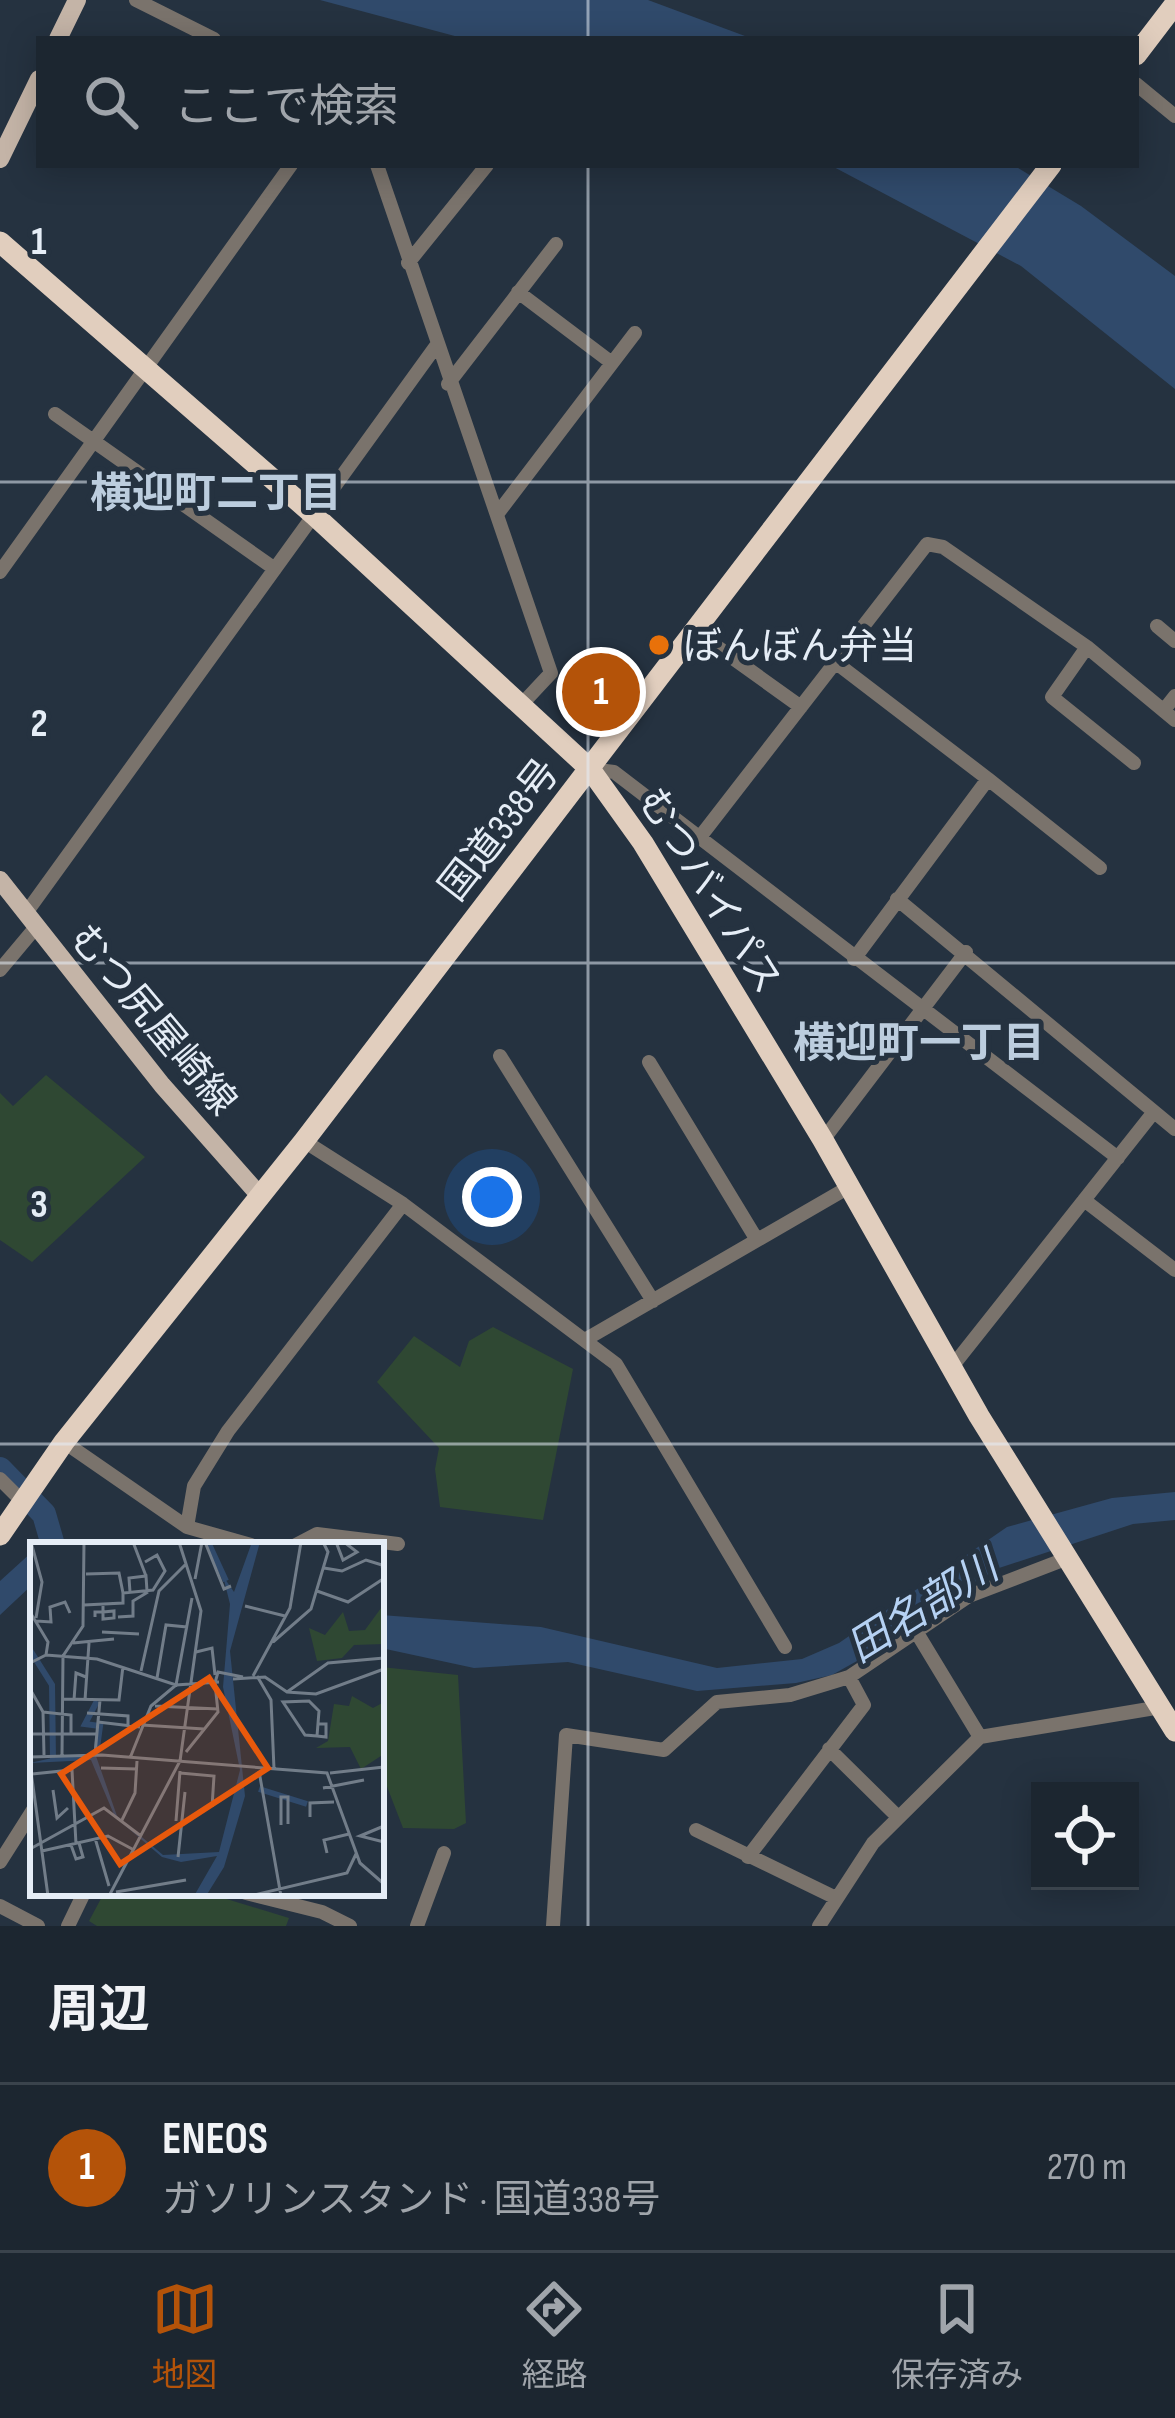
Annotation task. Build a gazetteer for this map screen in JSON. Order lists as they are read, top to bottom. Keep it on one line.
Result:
{"streets":{"highway":["国道338号","むつバイパス"],"main road":["むつ尻屋崎線"]},"crossings":[["国道338号","むつバイパス"],["国道338号","むつ尻屋崎線"]],"districts":["横迎町二丁目","横迎町一丁目"],"water":["田名部川"],"places":["ぼんぼん弁当"],"page":{"search":"ここで検索","pins":"1","heading":"周辺","list":[{"mark":"1","name":"ENEOS","note":"ガソリンスタンド · 国道338号","value":"270 m"}],"nav":["地図","経路","保存済み"]},"grid":{"rows":["1","2","3"]}}
